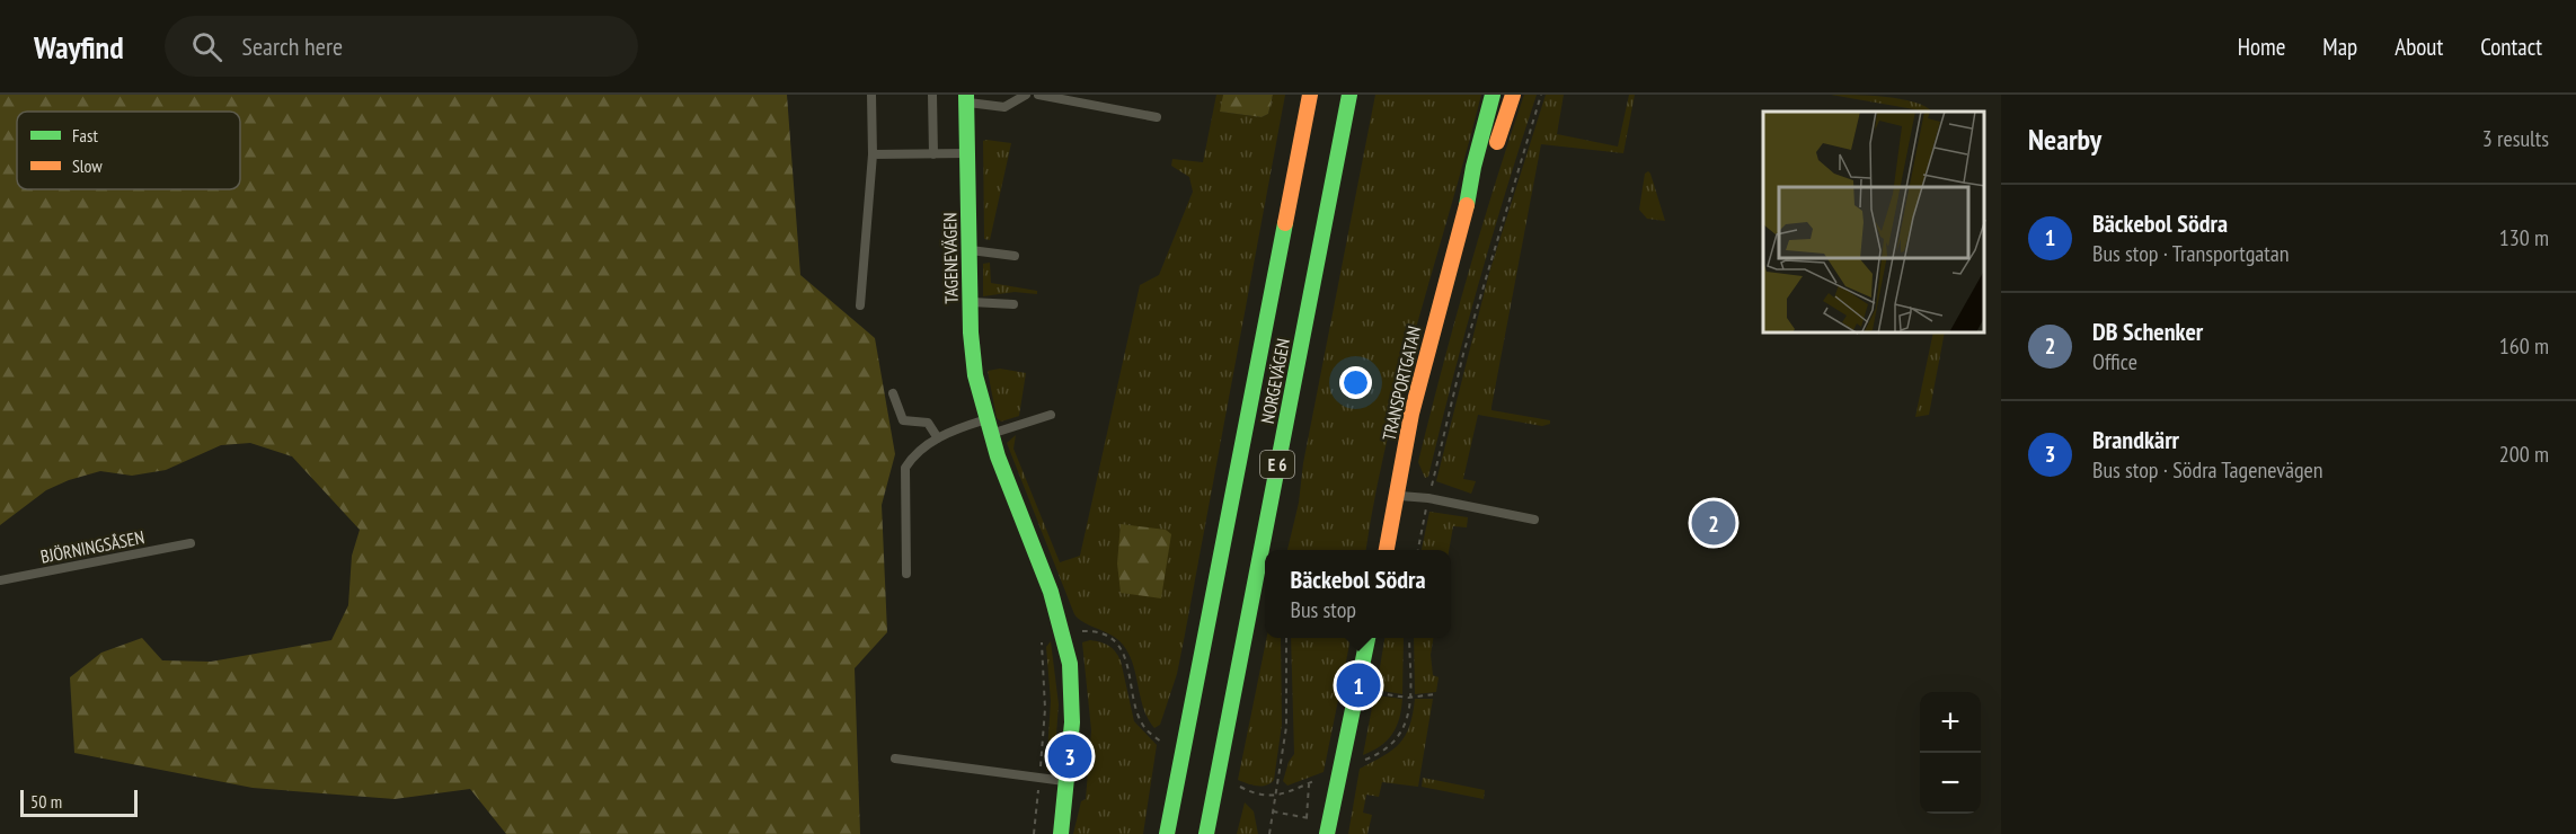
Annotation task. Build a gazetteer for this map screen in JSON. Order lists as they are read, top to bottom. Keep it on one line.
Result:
{"streets":{"main road":["TAGENEVÄGEN","NORGEVÄGEN","TRANSPORTGATAN","E 6"],"lane":["BJÖRNINGSÅSEN"]},"legend":["Fast","Slow"],"scale_bar":"50 m","page":{"header":"Wayfind","search":"Search here","nav":["Home","Map","About","Contact"],"heading":["Nearby","3 results"],"list":[{"mark":"1","name":"Bäckebol Södra","note":"Bus stop · Transportgatan","value":"130 m"},{"mark":"2","name":"DB Schenker","note":"Office","value":"160 m"},{"mark":"3","name":"Brandkärr","note":"Bus stop · Södra Tagenevägen","value":"200 m"}],"pins":["2","1","3"],"popup":["Bäckebol Södra","Bus stop"],"map_buttons":["+","−"],"scale":"50 m"}}
